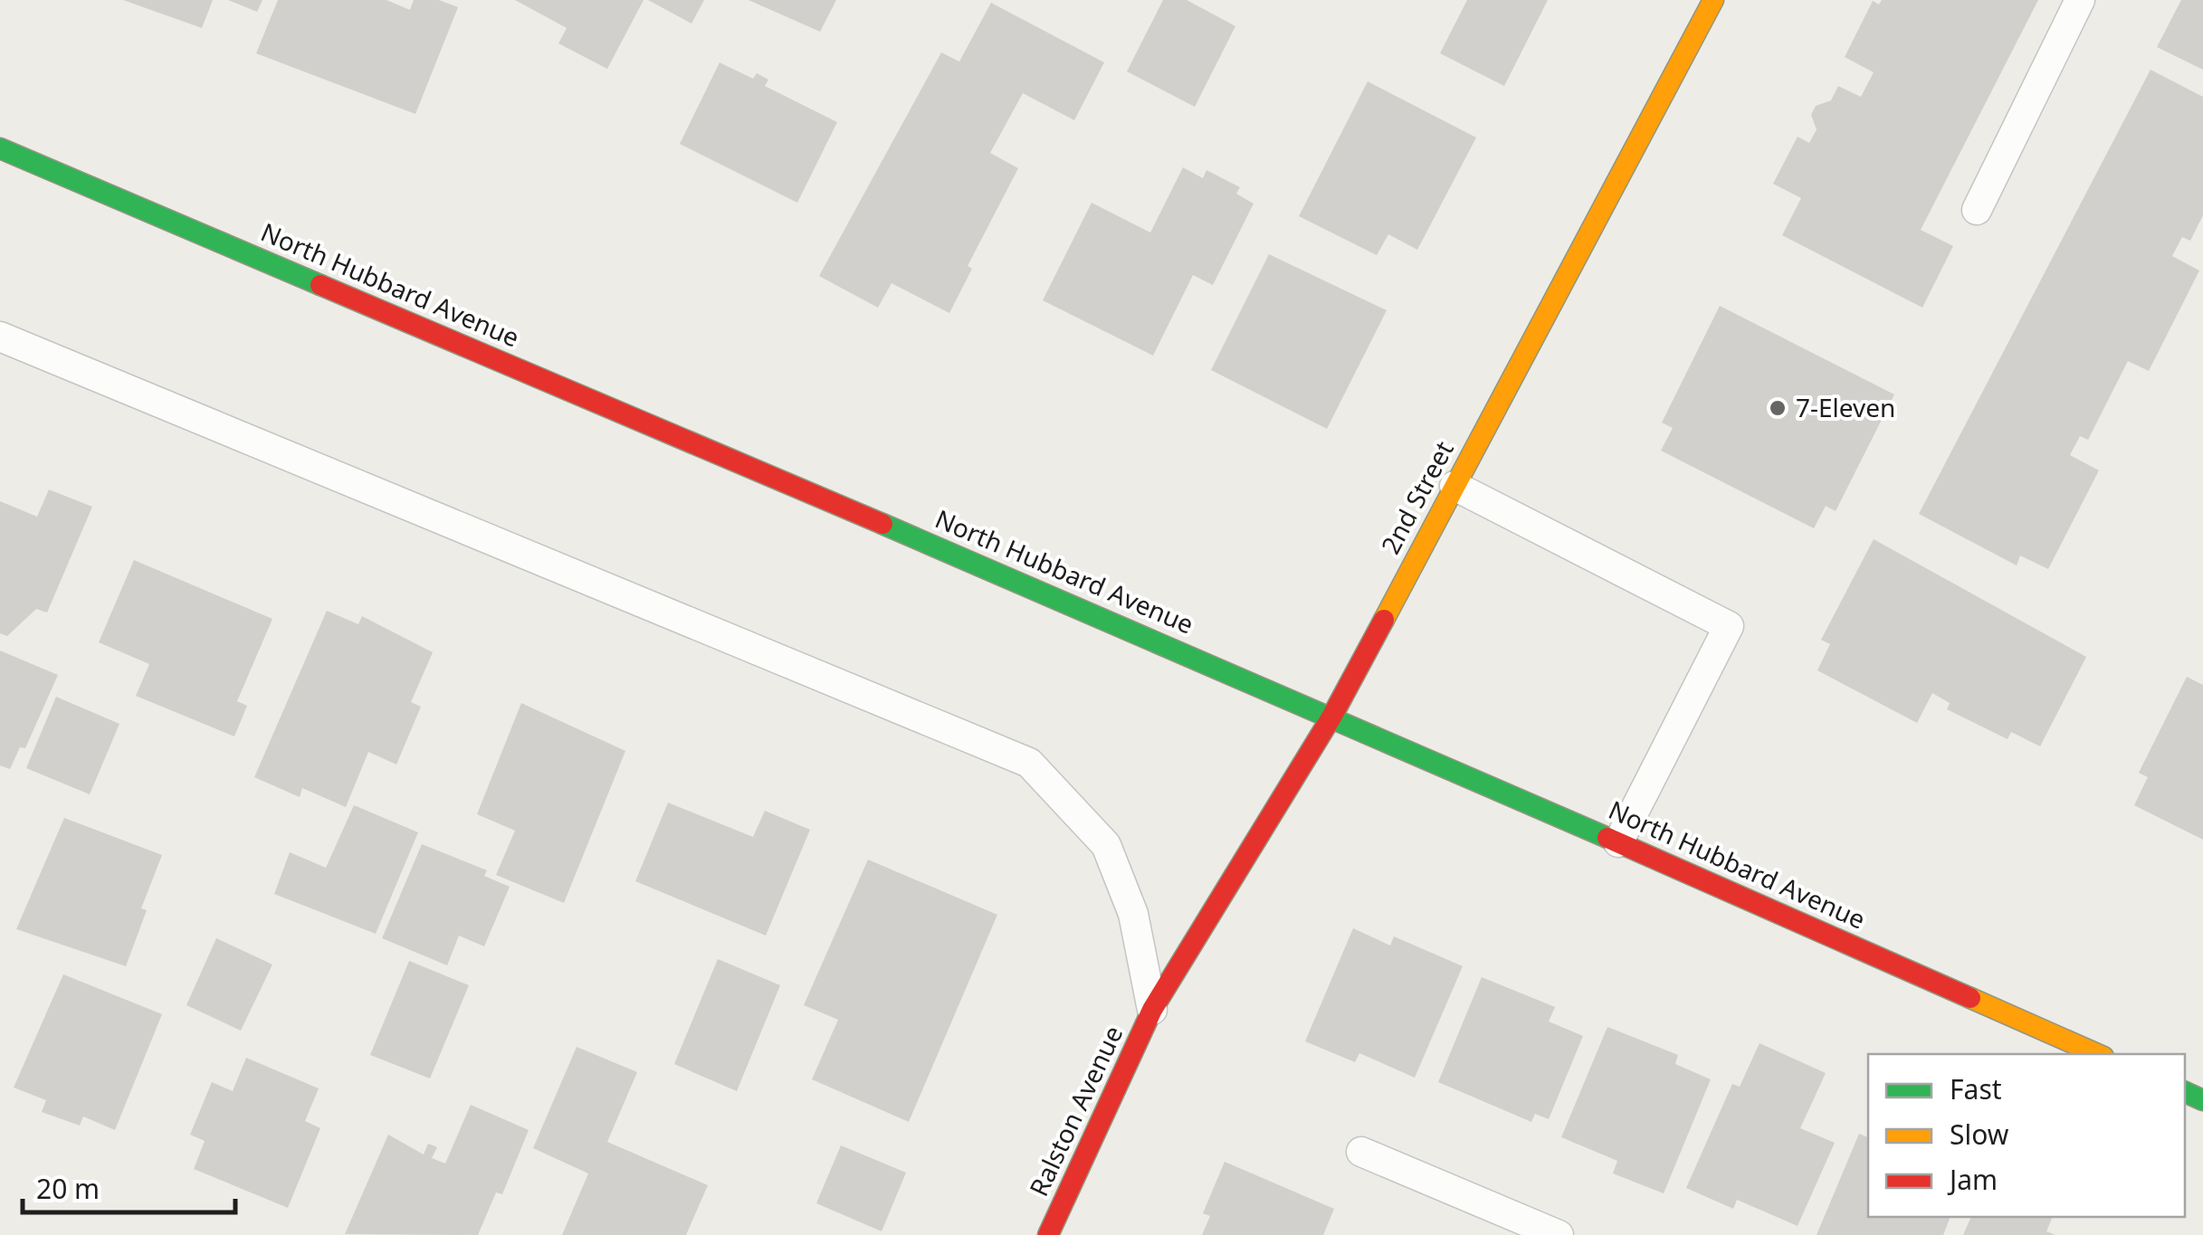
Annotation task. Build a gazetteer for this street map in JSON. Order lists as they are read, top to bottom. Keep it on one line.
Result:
{"streets":{"main road":["North Hubbard Avenue","2nd Street","Ralston Avenue"]},"crossings":[["North Hubbard Avenue","2nd Street"],["2nd Street","Ralston Avenue"]],"places":["7-Eleven"],"legend":["Fast","Slow","Jam"],"scale_bar":"20 m"}
